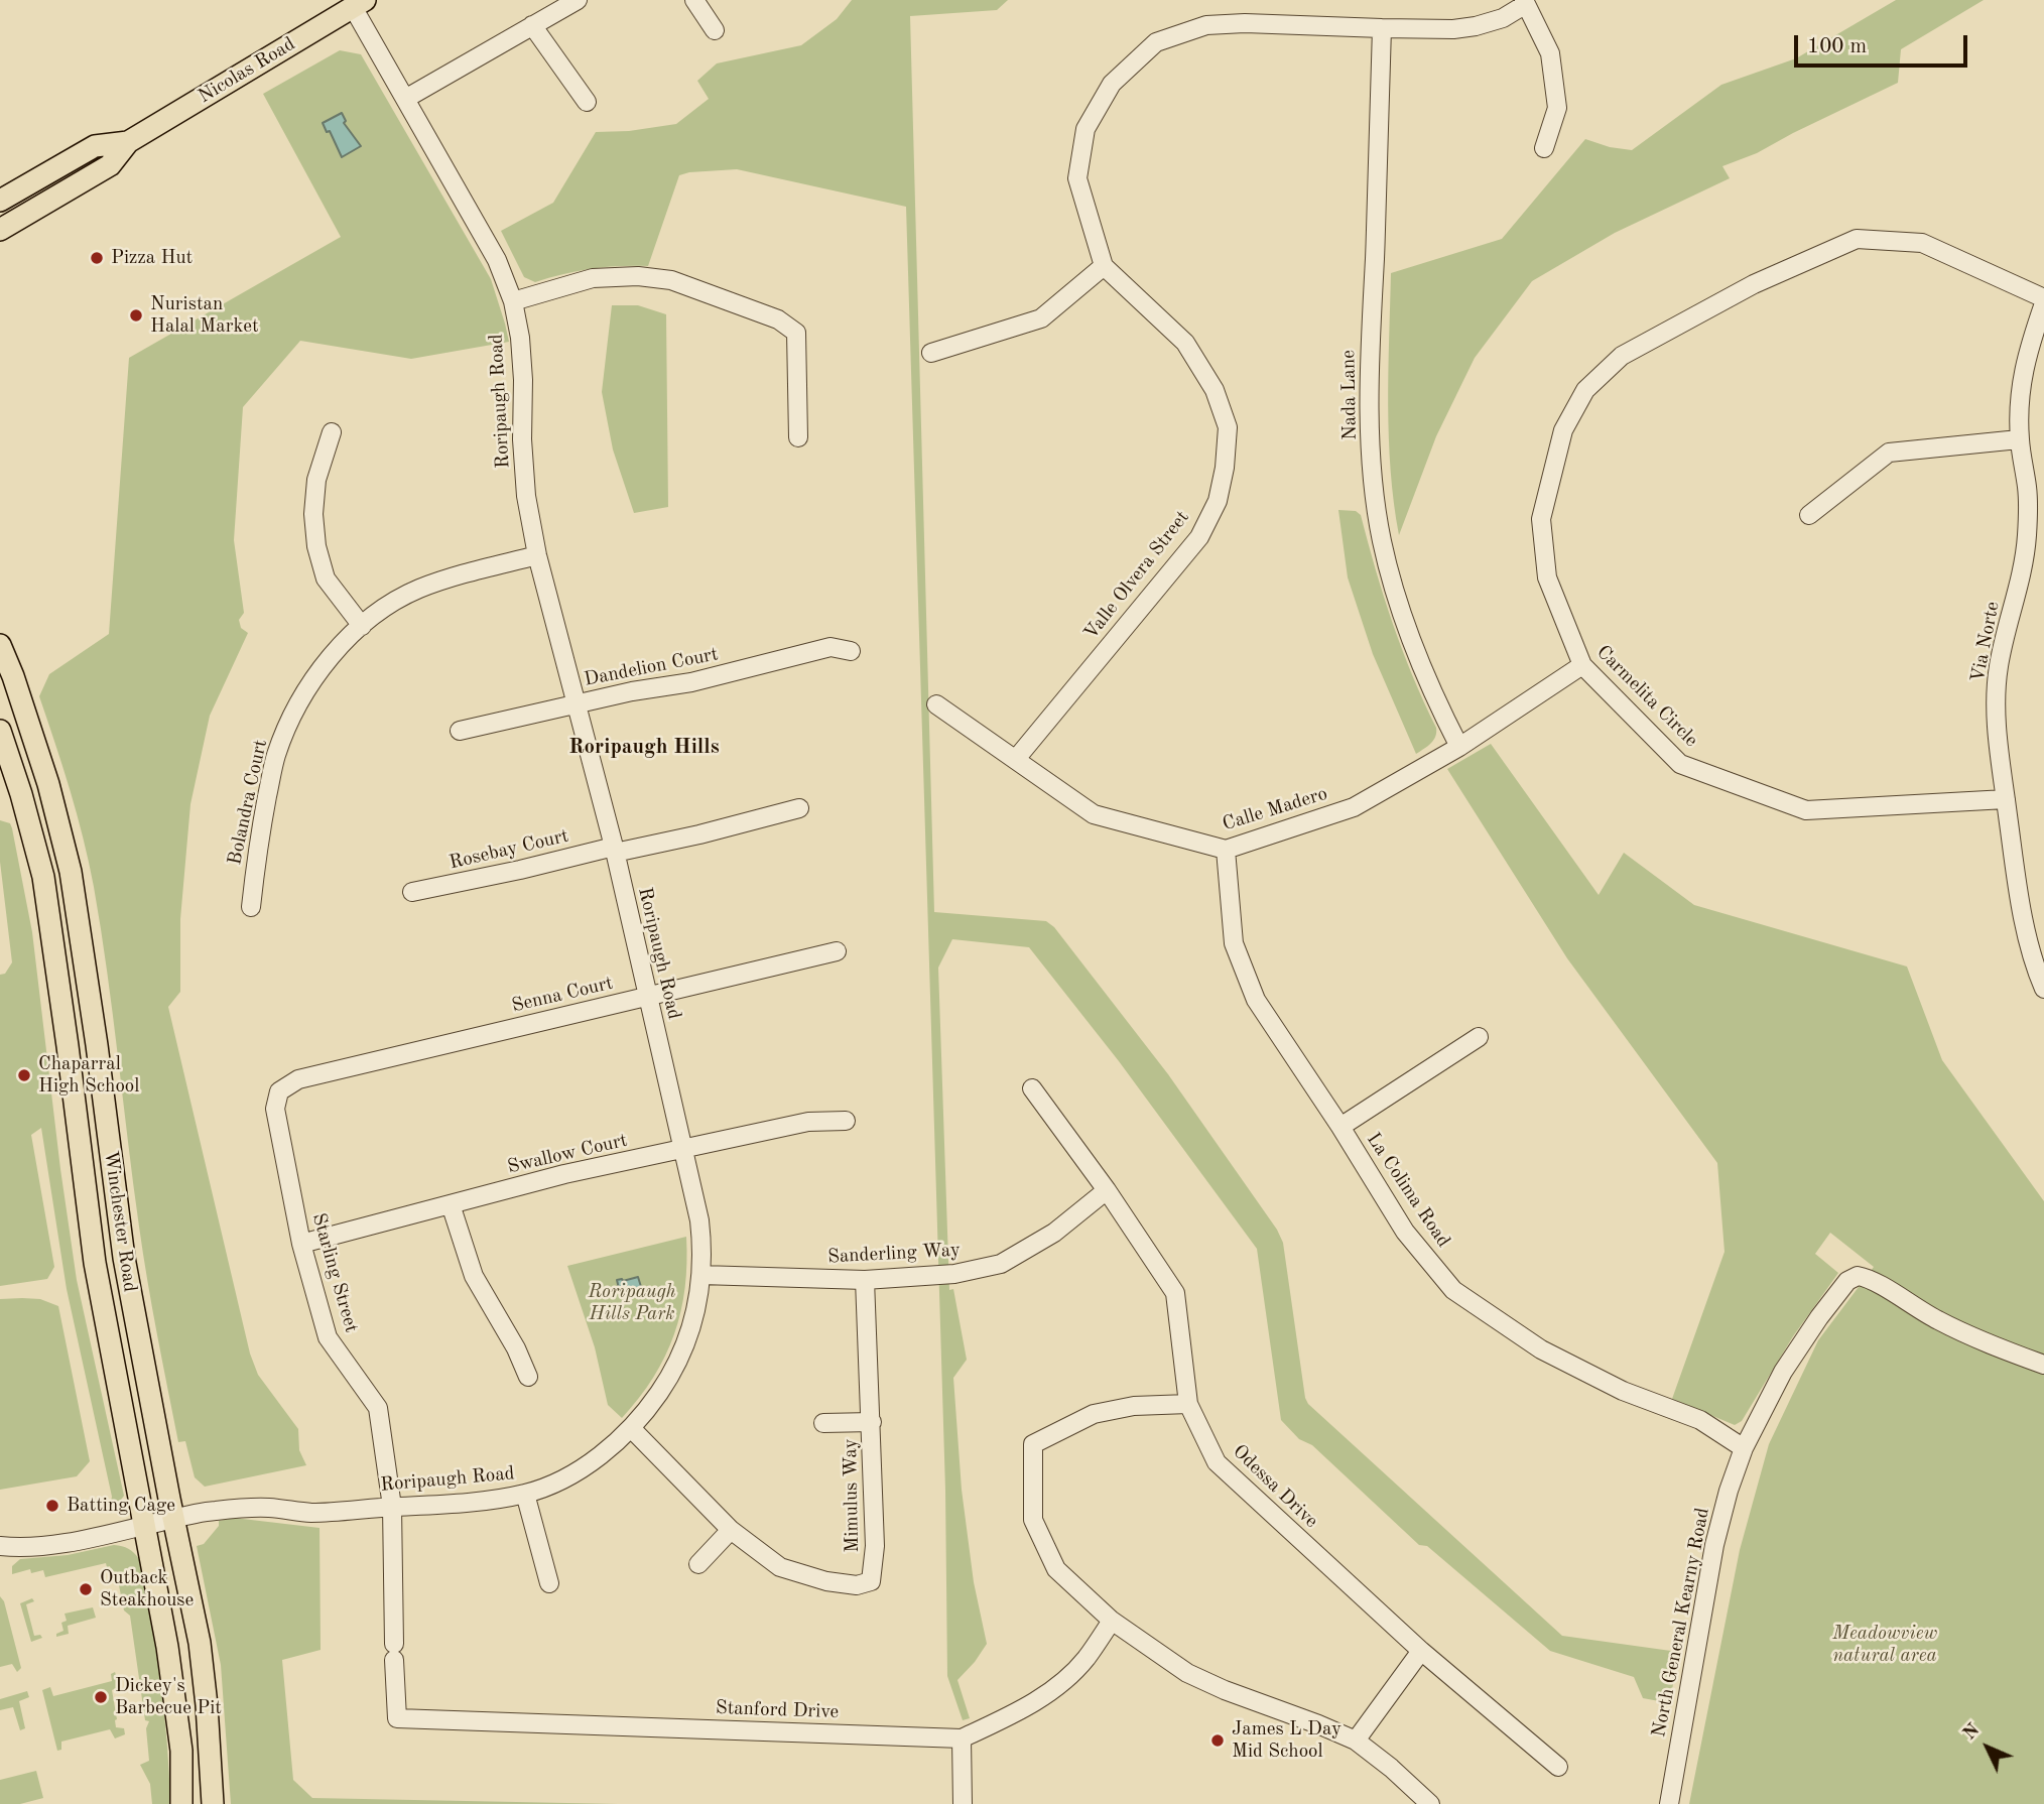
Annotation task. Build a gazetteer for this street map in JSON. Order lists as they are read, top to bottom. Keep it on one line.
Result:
{"streets":{"main road":["Nicolas Road","Winchester Road"],"street":["Nada Lane","Roripaugh Road","Valle Olvera Street","Via Norte","Dandelion Court","Carmelita Circle","Bolandra Court","Calle Madero","Rosebay Court","Senna Court","Swallow Court","La Colima Road","Sanderling Way","Starling Street","Odessa Drive","Mimulus Way","North General Kearny Road","Stanford Drive"]},"crossings":[["Nicolas Road","Roripaugh Road"],["Nada Lane","Calle Madero"],["Roripaugh Road","Dandelion Court"],["Roripaugh Road","Bolandra Court"],["Roripaugh Road","Rosebay Court"],["Roripaugh Road","Senna Court"],["Roripaugh Road","Swallow Court"],["Roripaugh Road","Winchester Road"],["Roripaugh Road","Sanderling Way"],["Roripaugh Road","Starling Street"],["Roripaugh Road","Mimulus Way"],["Valle Olvera Street","Calle Madero"],["Via Norte","Carmelita Circle"],["Carmelita Circle","Calle Madero"],["Calle Madero","La Colima Road"],["Senna Court","Starling Street"],["Swallow Court","Starling Street"],["La Colima Road","North General Kearny Road"],["Sanderling Way","Odessa Drive"],["Sanderling Way","Mimulus Way"],["Starling Street","Stanford Drive"]],"districts":["Roripaugh Hills"],"parks":["Roripaugh Hills Park","Meadowview natural area"],"places":["Pizza Hut","Nuristan Halal Market","Chaparral High School","Batting Cage","Outback Steakhouse","Dickey's Barbecue Pit","James L Day Mid School"],"scale_bar":"100 m","north":"top left"}
